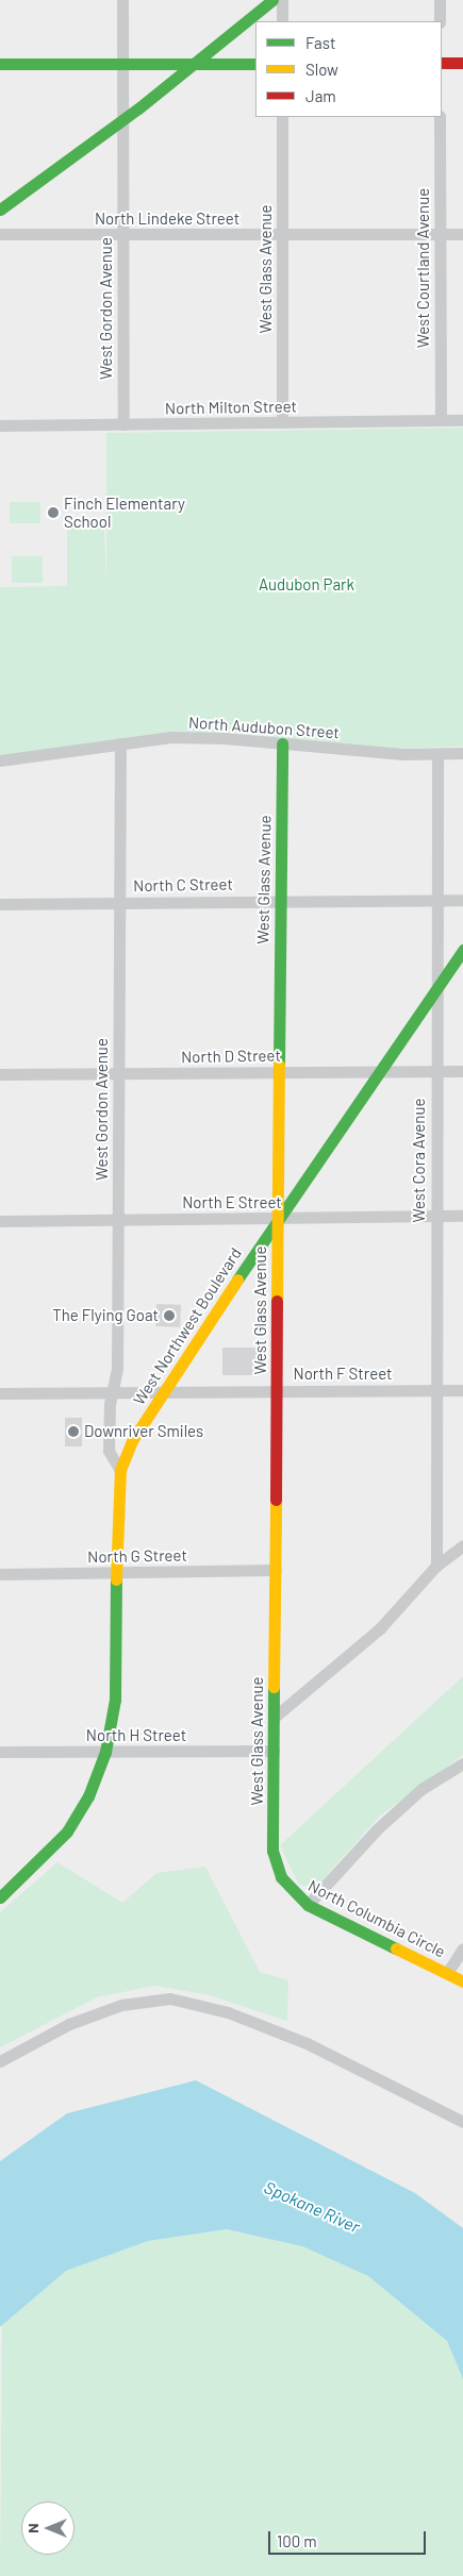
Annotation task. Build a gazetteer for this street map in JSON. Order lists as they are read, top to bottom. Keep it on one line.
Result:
{"streets":{"main road":["West Glass Avenue","West Northwest Boulevard","North Columbia Circle"],"street":["North Lindeke Street","West Courtland Avenue","West Gordon Avenue","North Milton Street","North Audubon Street","North C Street","North D Street","West Cora Avenue","North E Street","North F Street","North G Street","North H Street"]},"crossings":[["North Lindeke Street","West Courtland Avenue"],["North Lindeke Street","West Glass Avenue"],["North Lindeke Street","West Gordon Avenue"],["West Courtland Avenue","North Milton Street"],["West Glass Avenue","North Milton Street"],["West Glass Avenue","North Audubon Street"],["West Glass Avenue","North C Street"],["West Glass Avenue","North D Street"],["West Glass Avenue","North E Street"],["West Glass Avenue","West Northwest Boulevard"],["West Glass Avenue","North F Street"],["West Glass Avenue","North G Street"],["West Glass Avenue","North H Street"],["West Glass Avenue","North Columbia Circle"],["West Gordon Avenue","North Milton Street"],["West Gordon Avenue","North Audubon Street"],["West Gordon Avenue","North C Street"],["West Gordon Avenue","North D Street"],["West Gordon Avenue","North E Street"],["West Gordon Avenue","West Northwest Boulevard"],["West Gordon Avenue","North F Street"],["North Audubon Street","West Cora Avenue"],["North C Street","West Cora Avenue"],["North D Street","West Cora Avenue"],["North D Street","West Northwest Boulevard"],["West Cora Avenue","North E Street"],["West Cora Avenue","West Northwest Boulevard"],["West Cora Avenue","North F Street"],["North E Street","West Northwest Boulevard"],["West Northwest Boulevard","North F Street"],["West Northwest Boulevard","North G Street"],["West Northwest Boulevard","North H Street"]],"water":["Spokane River"],"parks":["Audubon Park"],"places":["Finch Elementary School","The Flying Goat","Downriver Smiles"],"legend":["Fast","Slow","Jam"],"scale_bar":"100 m","north":"left"}
